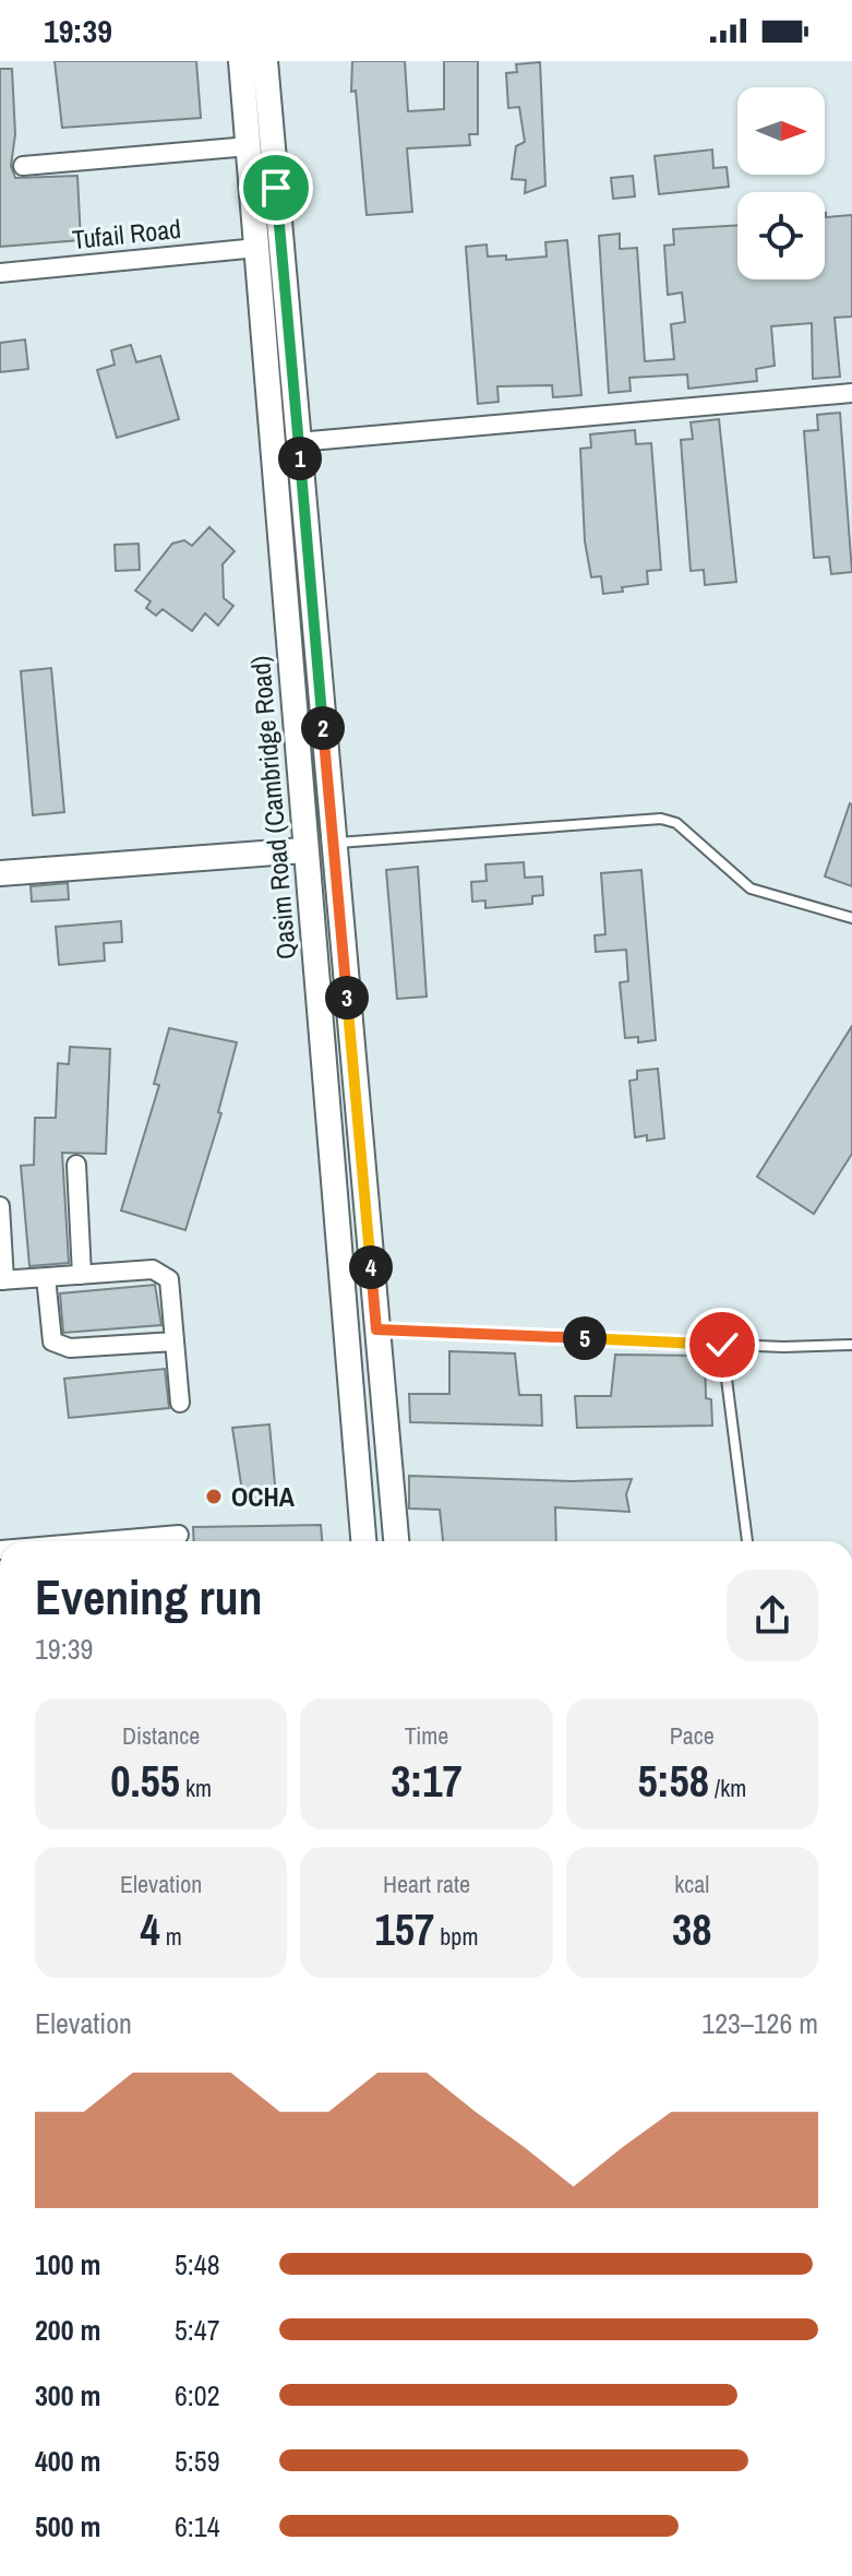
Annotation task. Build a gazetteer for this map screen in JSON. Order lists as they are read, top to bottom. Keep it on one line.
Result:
{"streets":{"main road":["Qasim Road (Cambridge Road)"],"street":["Tufail Road"]},"crossings":[["Tufail Road","Qasim Road (Cambridge Road)"]],"places":["OCHA"],"north":"right","page":{"status":"19:39","pins":["1","2","3","4","5"],"heading":["Evening run","19:39"],"stats":[["Distance","0.55 km"],["Time","3:17"],["Pace","5:58 /km"],["Elevation","4 m"],["Heart rate","157 bpm"],["kcal","38"]],"chart":["Elevation","123–126 m"],"list":[{"name":"100 m","note":"5:48"},{"name":"200 m","note":"5:47"},{"name":"300 m","note":"6:02"},{"name":"400 m","note":"5:59"},{"name":"500 m","note":"6:14"}]}}
